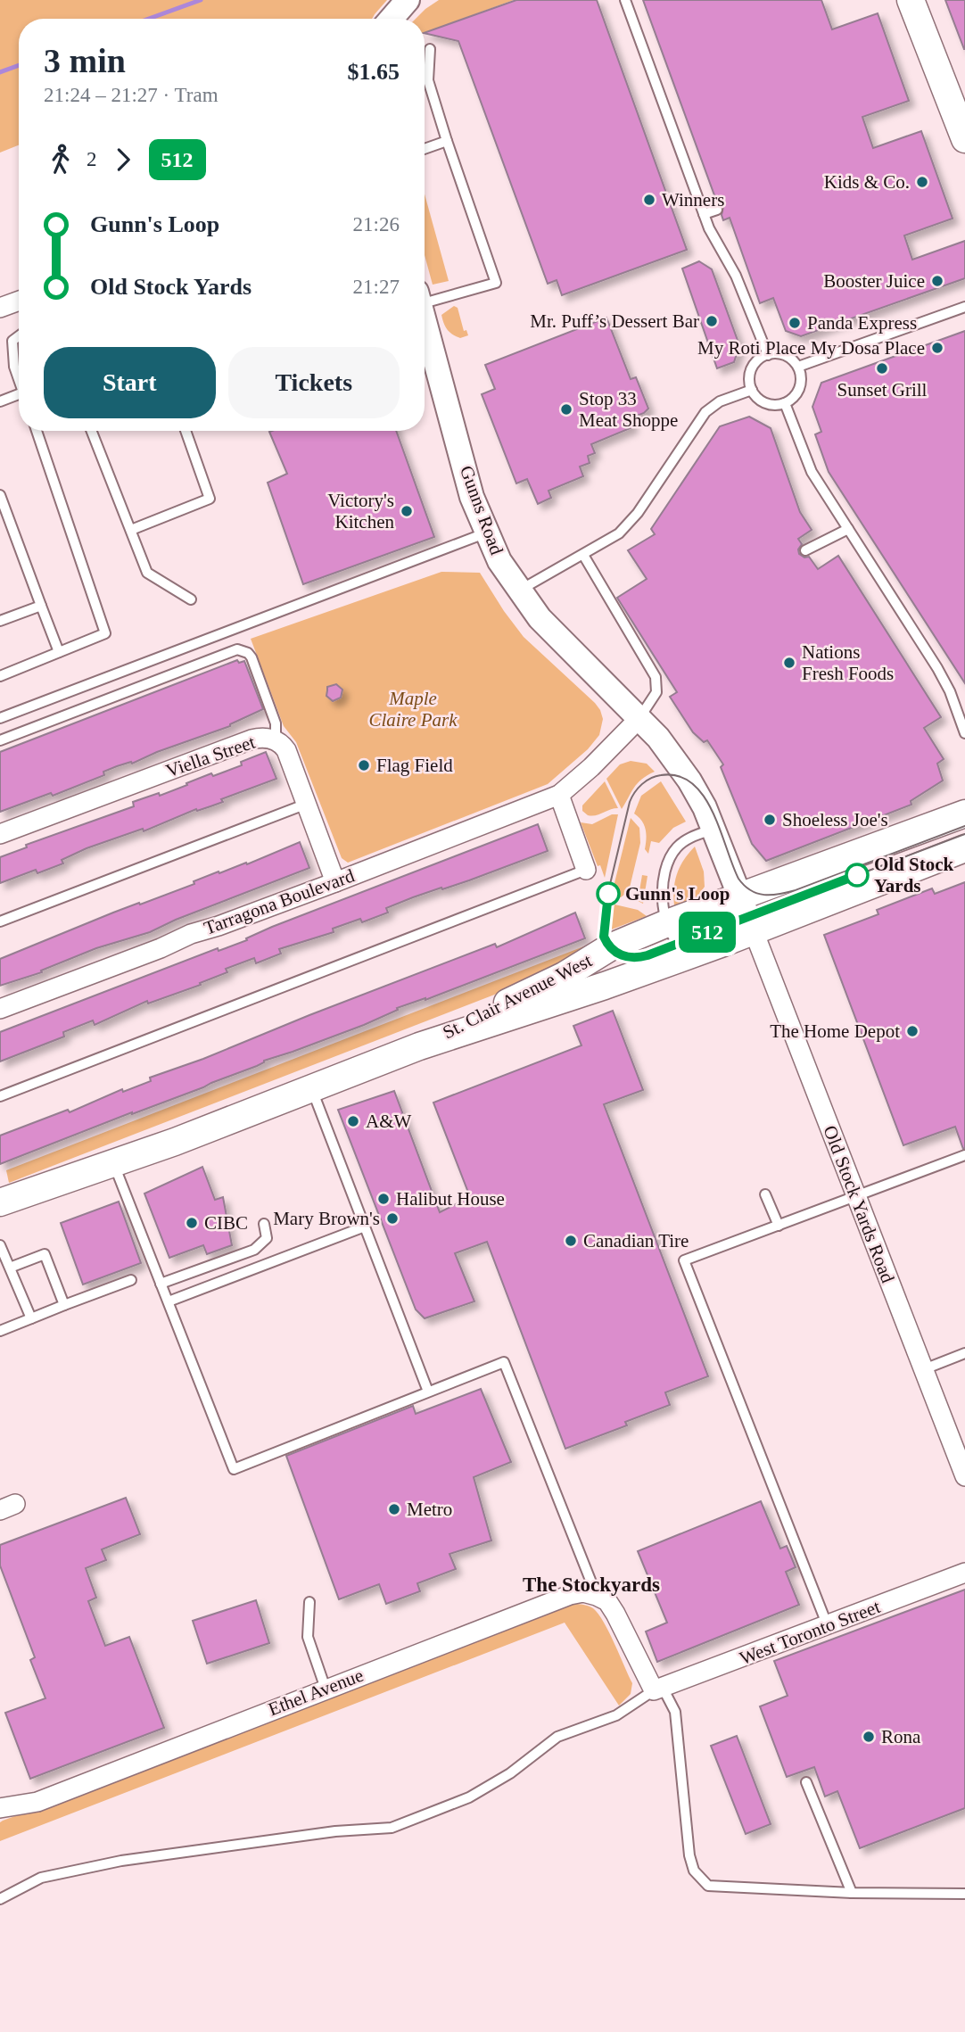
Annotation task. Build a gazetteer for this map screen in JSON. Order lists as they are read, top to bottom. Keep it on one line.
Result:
{"streets":{"main road":["St. Clair Avenue West"],"street":["Gunns Road","Viella Street","Tarragona Boulevard","Old Stock Yards Road","West Toronto Street","Ethel Avenue"]},"crossings":[["Gunns Road","St. Clair Avenue West"],["Gunns Road","Old Stock Yards Road"],["Viella Street","Tarragona Boulevard"],["St. Clair Avenue West","Old Stock Yards Road"]],"districts":["The Stockyards"],"parks":["Maple Claire Park"],"places":["Kids & Co.","Winners","Booster Juice","Mr. Puff’s Dessert Bar","Panda Express","My Roti Place My Dosa Place","Sunset Grill","Stop 33 Meat Shoppe","Victory's Kitchen","Nations Fresh Foods","Flag Field","Shoeless Joe's","Old Stock Yards","Gunn's Loop","The Home Depot","A&W","Halibut House","Mary Brown's","CIBC","Canadian Tire","Metro","Rona"],"lines":["tram line 512"],"page":{"on_map":"512","heading":["3 min","21:24 – 21:27 · Tram","$1.65"],"legs":["2","512"],"list":[{"name":"Gunn's Loop","value":"21:26"},{"name":"Old Stock Yards","value":"21:27"}],"buttons":["Start","Tickets"]}}
